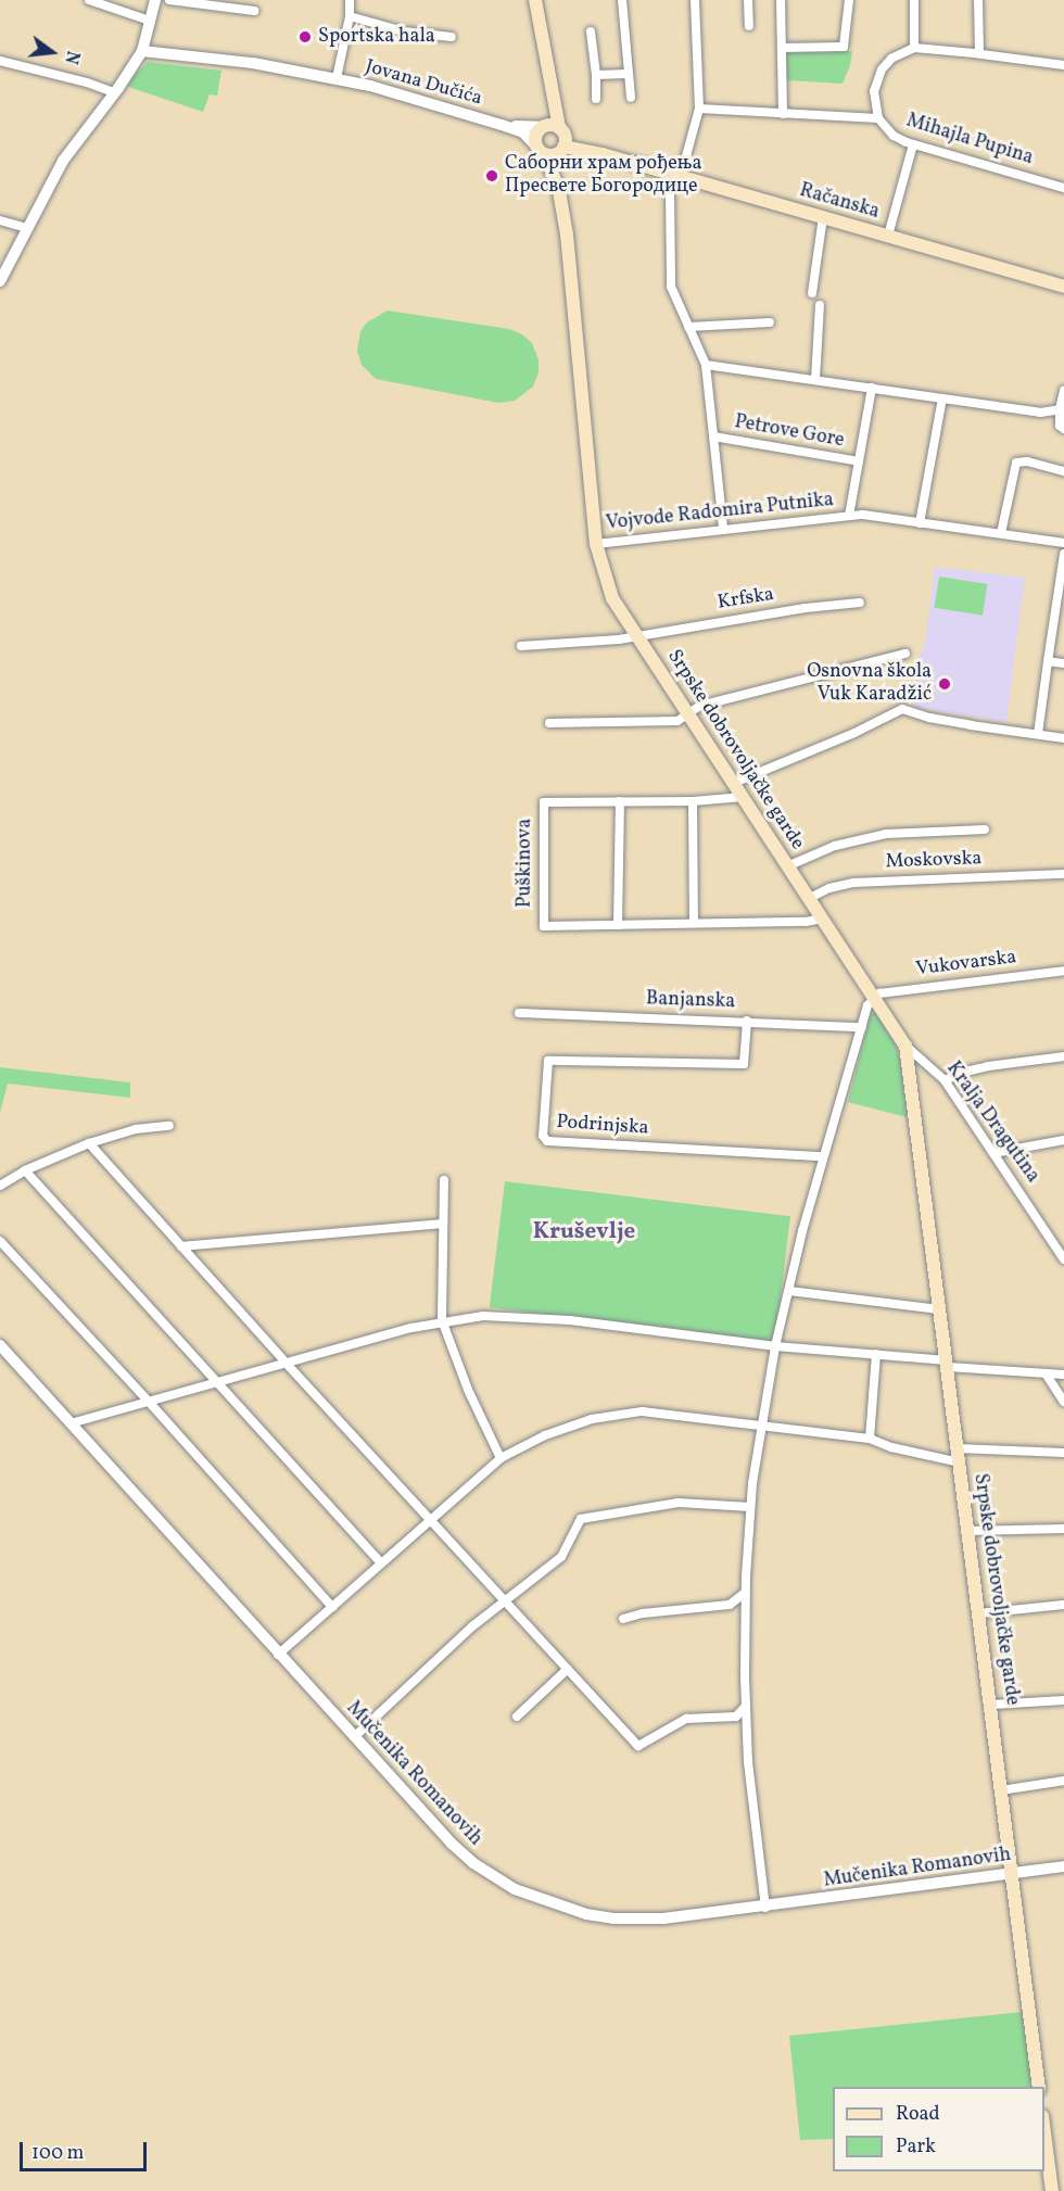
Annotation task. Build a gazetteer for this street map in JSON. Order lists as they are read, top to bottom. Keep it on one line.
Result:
{"streets":{"main road":["Račanska","Srpske dobrovoljačke garde"],"street":["Jovana Dučića","Mihajla Pupina","Petrove Gore","Vojvode Radomira Putnika","Krfska","Moskovska","Puškinova","Vukovarska","Banjanska","Kralja Dragutina","Podrinjska","Mučenika Romanovih"]},"crossings":[["Račanska","Petrove Gore"],["Petrove Gore","Vojvode Radomira Putnika"],["Vojvode Radomira Putnika","Srpske dobrovoljačke garde"],["Krfska","Srpske dobrovoljačke garde"],["Srpske dobrovoljačke garde","Moskovska"],["Srpske dobrovoljačke garde","Puškinova"],["Srpske dobrovoljačke garde","Vukovarska"],["Srpske dobrovoljačke garde","Kralja Dragutina"],["Srpske dobrovoljačke garde","Mučenika Romanovih"],["Banjanska","Podrinjska"]],"districts":["Kruševlje"],"places":["Sportska hala","Саборни храм рођења Пресвете Богородице","Osnovna škola Vuk Karadžić"],"legend":["Road","Park"],"scale_bar":"100 m","north":"right"}
